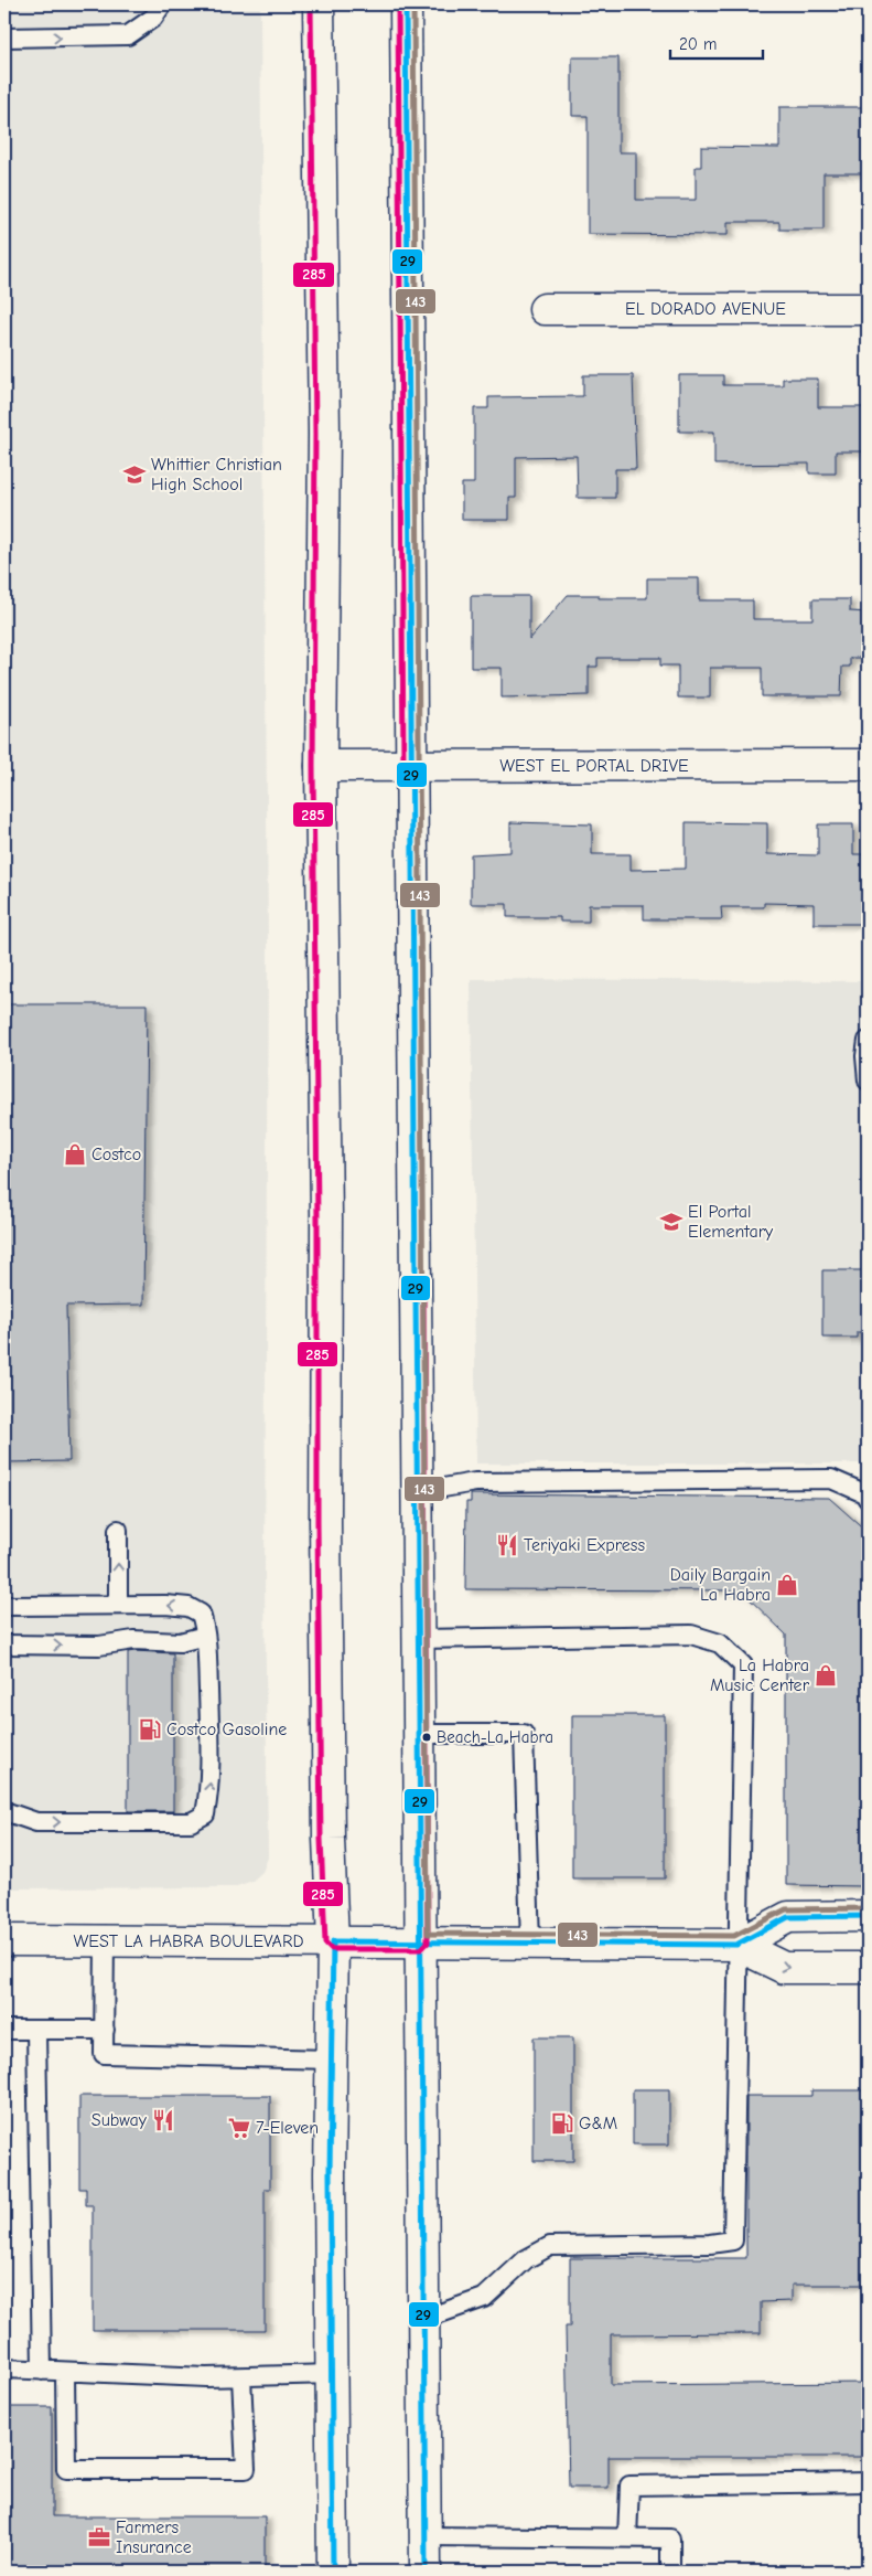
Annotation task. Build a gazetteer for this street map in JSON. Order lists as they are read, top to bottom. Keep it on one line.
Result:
{"streets":{"main road":["EL DORADO AVENUE","WEST EL PORTAL DRIVE","WEST LA HABRA BOULEVARD"]},"places":{"school or university":["Whittier Christian High School","El Portal Elementary"],"shop":["Costco","Daily Bargain La Habra","La Habra Music Center"],"restaurant":["Teriyaki Express","Subway"],"fuel station":["Costco Gasoline","G&M"],"other":["Beach-La Habra"],"supermarket":["7-Eleven"],"office":["Farmers Insurance"]},"lines":["transit line 29","transit line 285","transit line 143"],"scale_bar":"20 m"}
